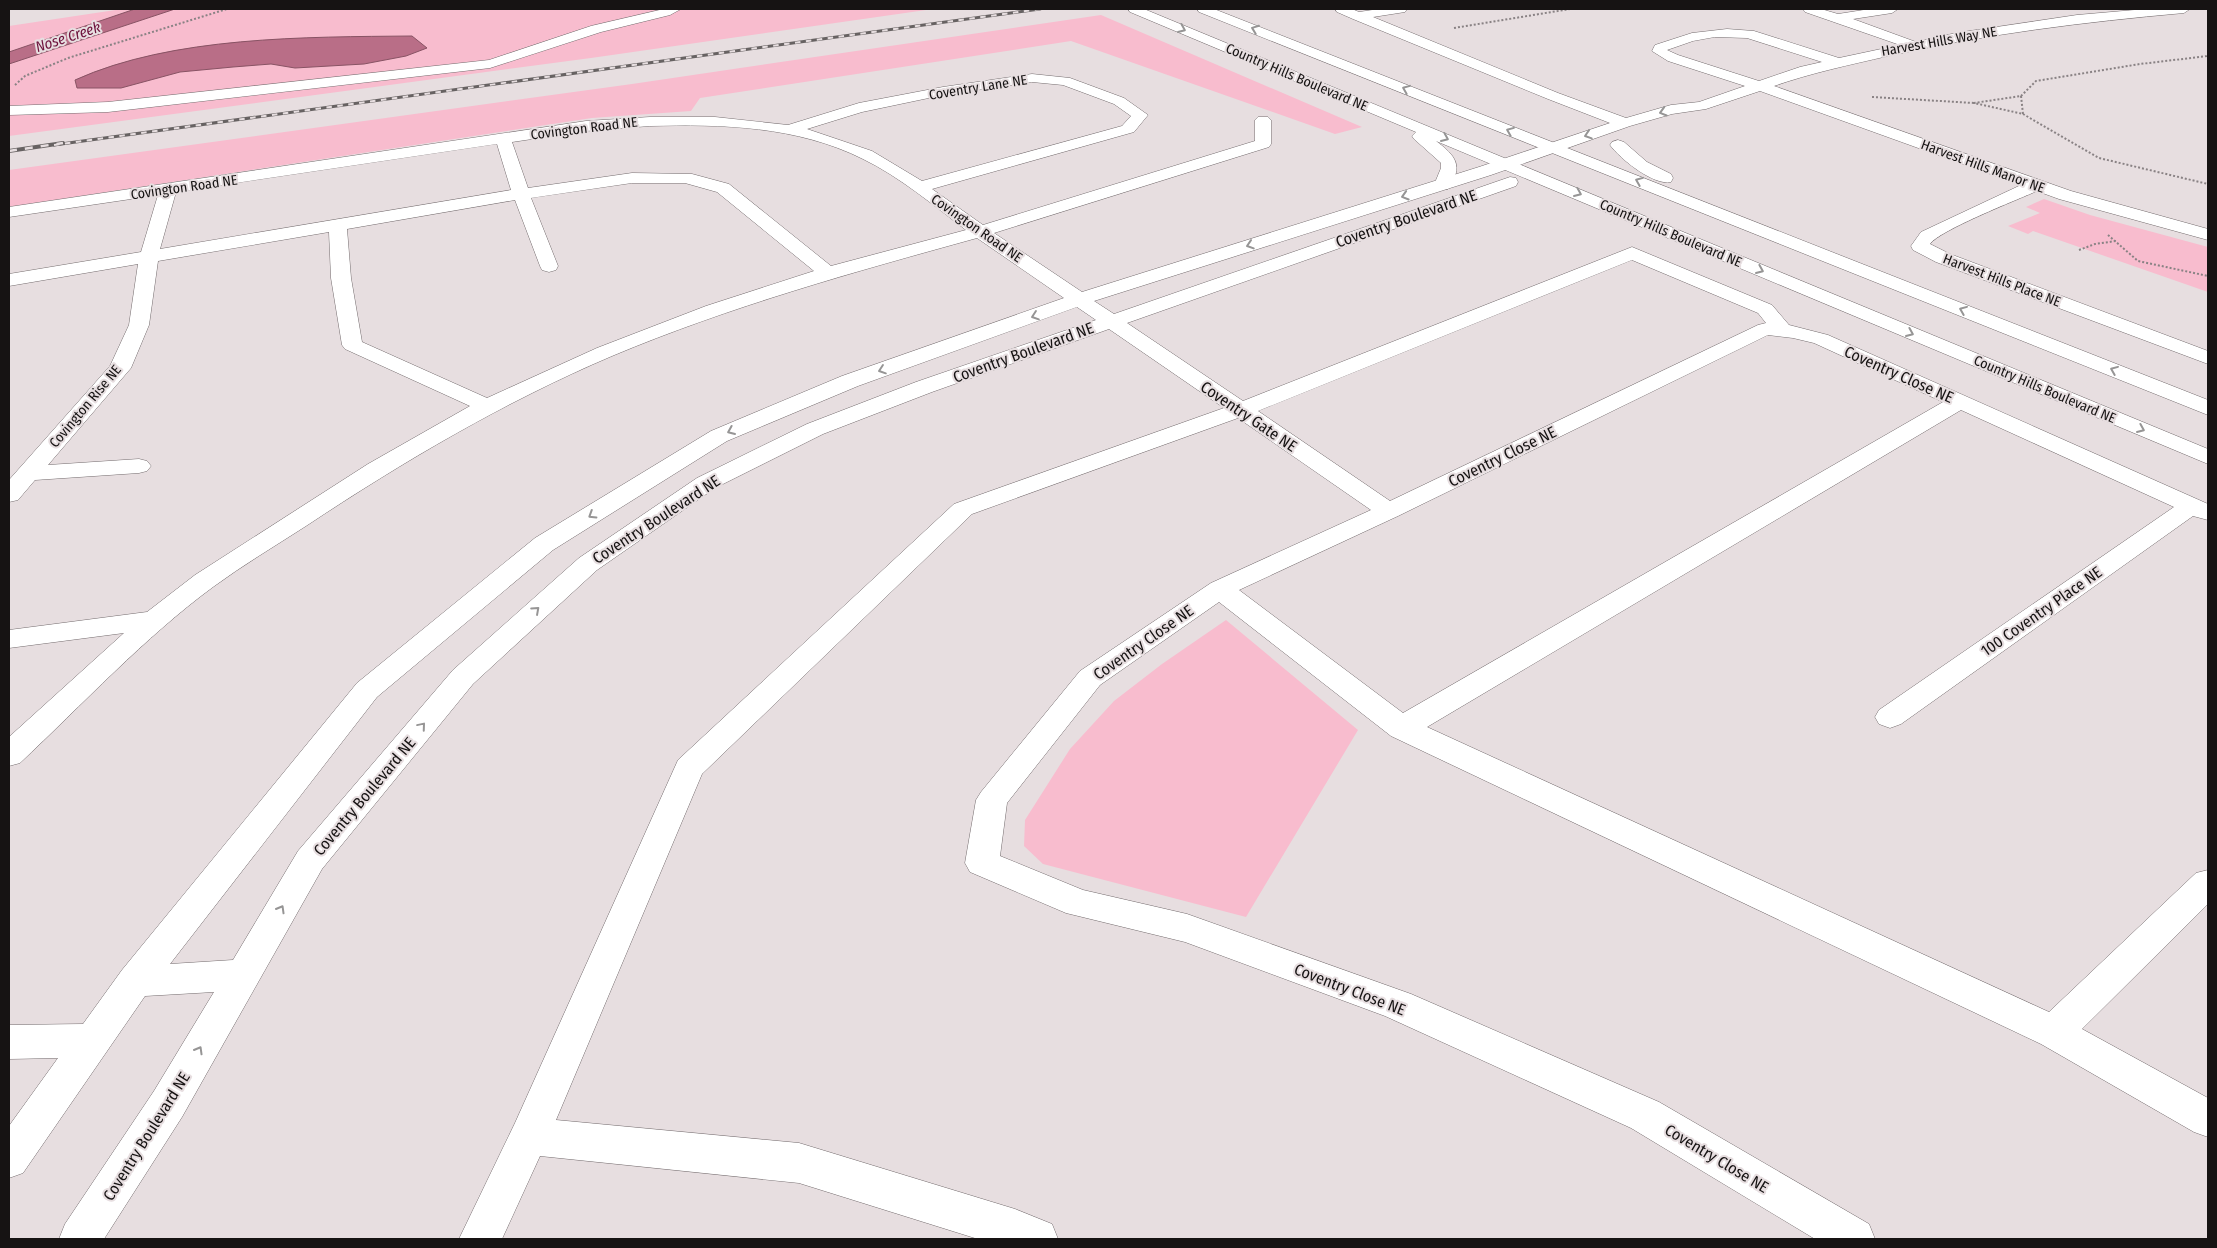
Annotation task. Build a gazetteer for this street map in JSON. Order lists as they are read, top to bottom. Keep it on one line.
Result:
{"streets":{"street":["Harvest Hills Way NE","Country Hills Boulevard NE","Coventry Lane NE","Covington Road NE","Harvest Hills Manor NE","Coventry Boulevard NE","Harvest Hills Place NE","Coventry Close NE","Covington Rise NE","Coventry Gate NE","100 Coventry Place NE"]},"crossings":[["Harvest Hills Way NE","Country Hills Boulevard NE"],["Harvest Hills Way NE","Harvest Hills Manor NE"],["Harvest Hills Way NE","Coventry Boulevard NE"],["Country Hills Boulevard NE","Coventry Boulevard NE"],["Coventry Lane NE","Covington Road NE"],["Covington Road NE","Coventry Boulevard NE"],["Covington Road NE","Covington Rise NE"],["Covington Road NE","Coventry Gate NE"],["Harvest Hills Manor NE","Harvest Hills Place NE"],["Coventry Boulevard NE","Coventry Gate NE"],["Coventry Close NE","Coventry Gate NE"],["Coventry Close NE","100 Coventry Place NE"]],"water":["Nose Creek"]}
